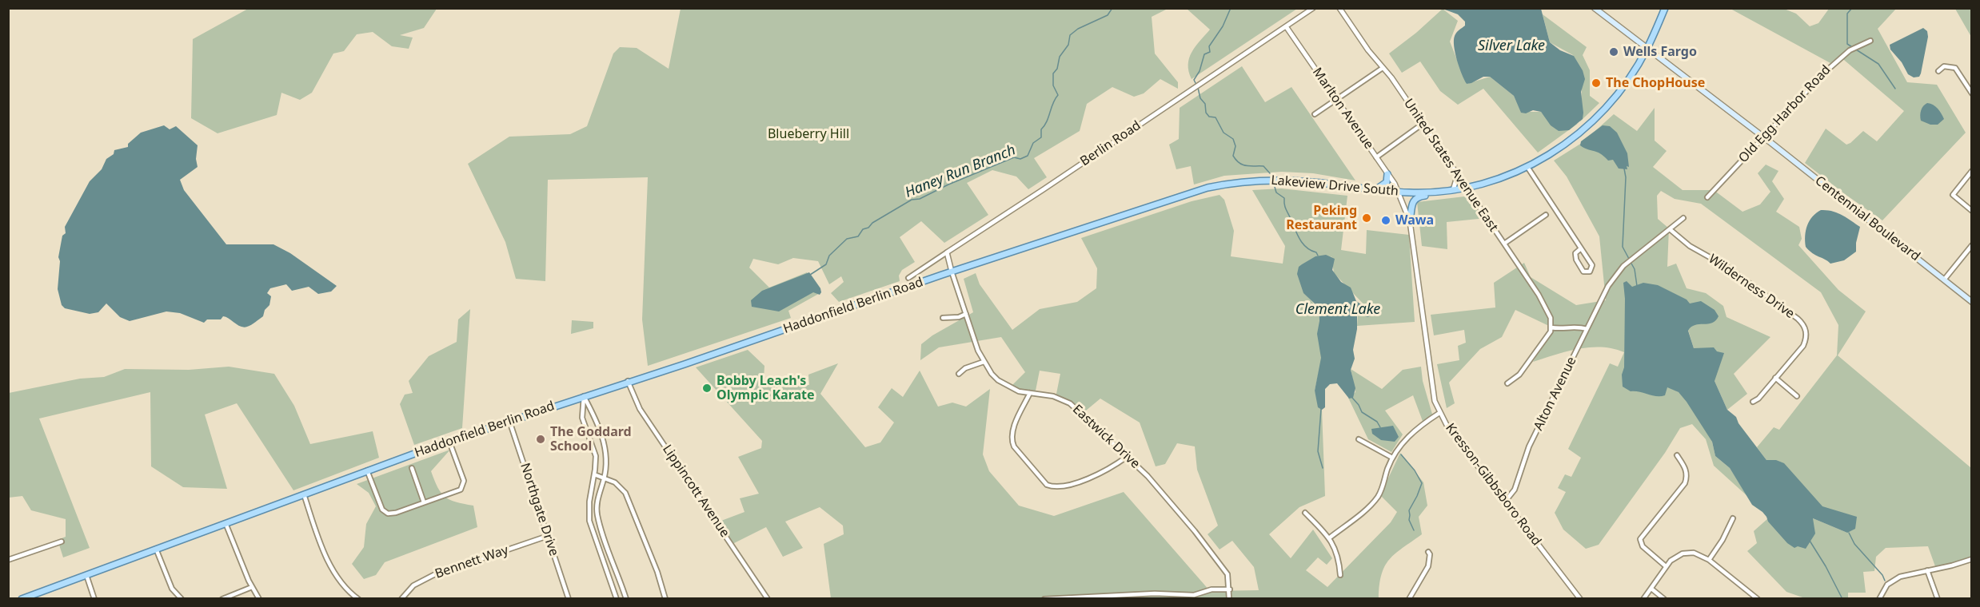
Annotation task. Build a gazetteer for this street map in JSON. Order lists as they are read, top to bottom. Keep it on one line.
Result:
{"streets":{"main road":["Lakeview Drive South","Centennial Boulevard","Haddonfield Berlin Road"],"street":["Marlton Avenue","Old Egg Harbor Road","Berlin Road","United States Avenue East","Wilderness Drive","Alton Avenue","Eastwick Drive","Kresson-Gibbsboro Road","Lippincott Avenue","Northgate Drive","Bennett Way"]},"crossings":[["Marlton Avenue","Berlin Road"],["Marlton Avenue","Lakeview Drive South"],["Marlton Avenue","Kresson-Gibbsboro Road"],["Old Egg Harbor Road","Centennial Boulevard"],["Berlin Road","Eastwick Drive"],["United States Avenue East","Lakeview Drive South"],["Lakeview Drive South","Centennial Boulevard"],["Lakeview Drive South","Haddonfield Berlin Road"],["Lakeview Drive South","Eastwick Drive"],["Lakeview Drive South","Kresson-Gibbsboro Road"],["Wilderness Drive","Alton Avenue"],["Haddonfield Berlin Road","Eastwick Drive"],["Haddonfield Berlin Road","Lippincott Avenue"],["Haddonfield Berlin Road","Northgate Drive"],["Alton Avenue","Kresson-Gibbsboro Road"],["Northgate Drive","Bennett Way"]],"water":["Silver Lake","Haney Run Branch","Clement Lake"],"parks":["Blueberry Hill"],"places":["Wells Fargo","The ChopHouse","Peking Restaurant","Wawa","Bobby Leach's Olympic Karate","The Goddard School"]}
